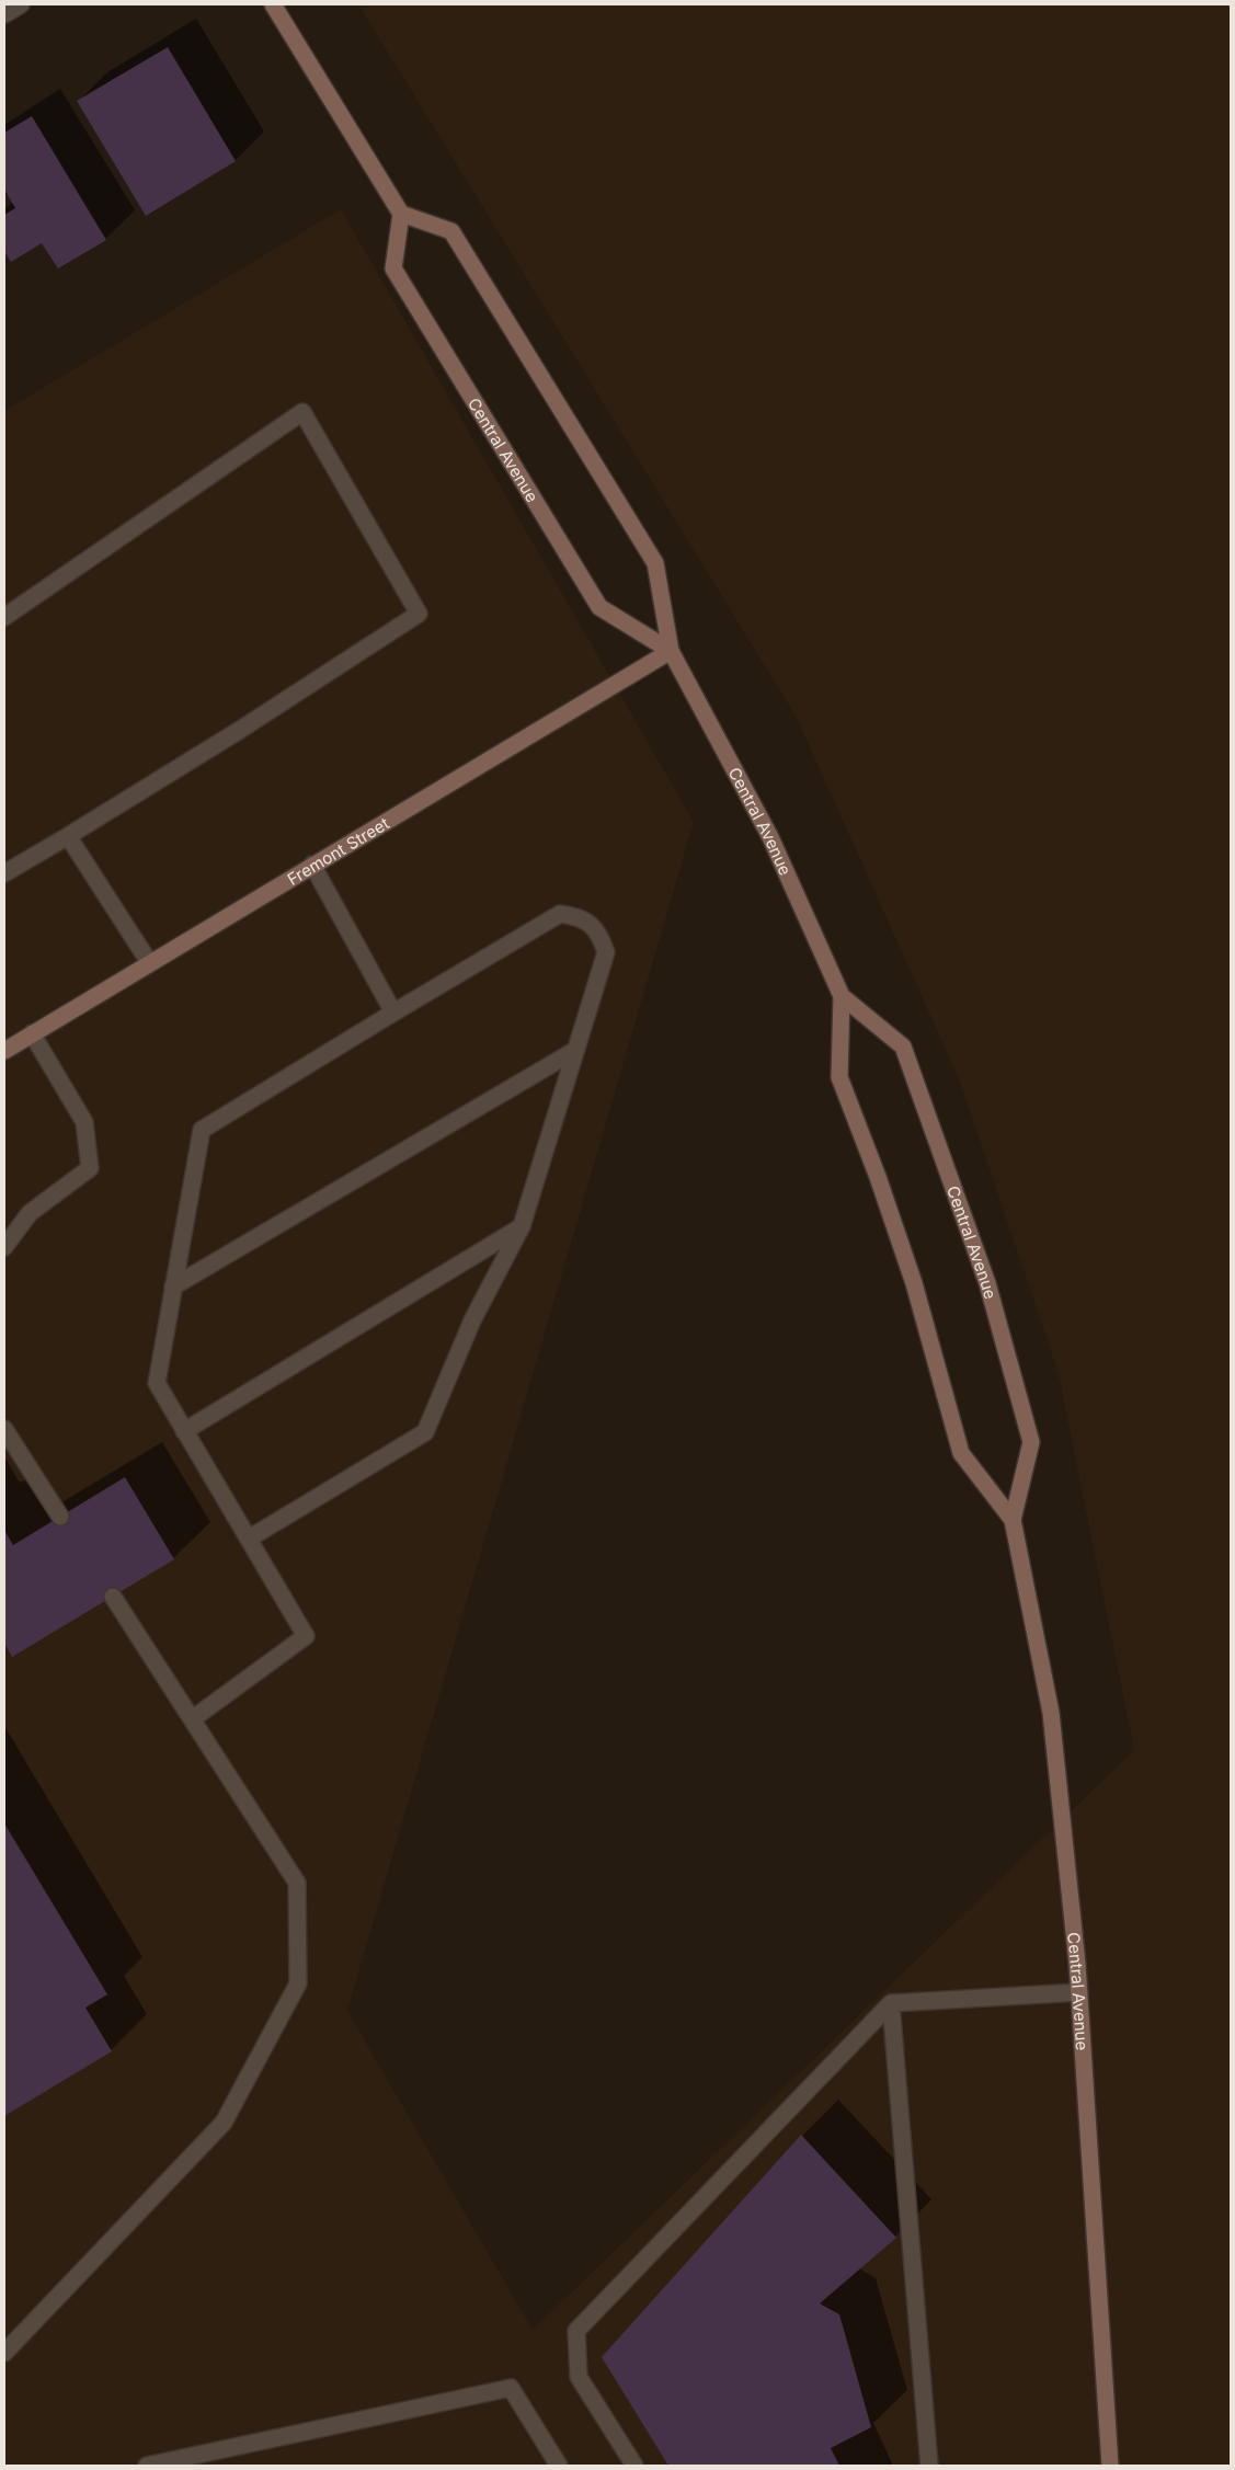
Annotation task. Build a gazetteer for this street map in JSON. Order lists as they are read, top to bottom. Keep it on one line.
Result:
{"streets":{"main road":["Central Avenue","Fremont Street"]},"crossings":[["Central Avenue","Fremont Street"]]}
